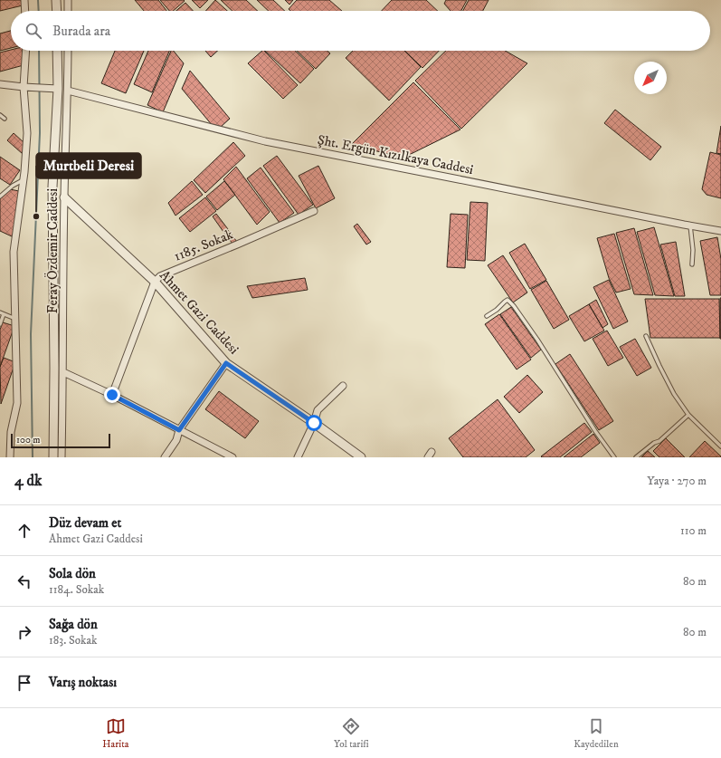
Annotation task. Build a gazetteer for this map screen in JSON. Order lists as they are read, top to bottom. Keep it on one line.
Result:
{"streets":{"street":["Şht. Ergün Kızılkaya Caddesi","1185. Sokak","Feray Özdemir Caddesi","Ahmet Gazi Caddesi"]},"crossings":[["Şht. Ergün Kızılkaya Caddesi","Feray Özdemir Caddesi"],["1185. Sokak","Ahmet Gazi Caddesi"],["Feray Özdemir Caddesi","Ahmet Gazi Caddesi"]],"places":["Murtbeli Deresi"],"scale_bar":"100 m","north":"bottom left","page":{"search":"Burada ara","scale":"100 m","heading":["4 dk","Yaya · 270 m"],"list":[["Düz devam et","Ahmet Gazi Caddesi","110 m"],["Sola dön","1184. Sokak","80 m"],["Sağa dön","183. Sokak","80 m"],"Varış noktası"],"nav":["Harita","Yol tarifi","Kaydedilen"]}}
